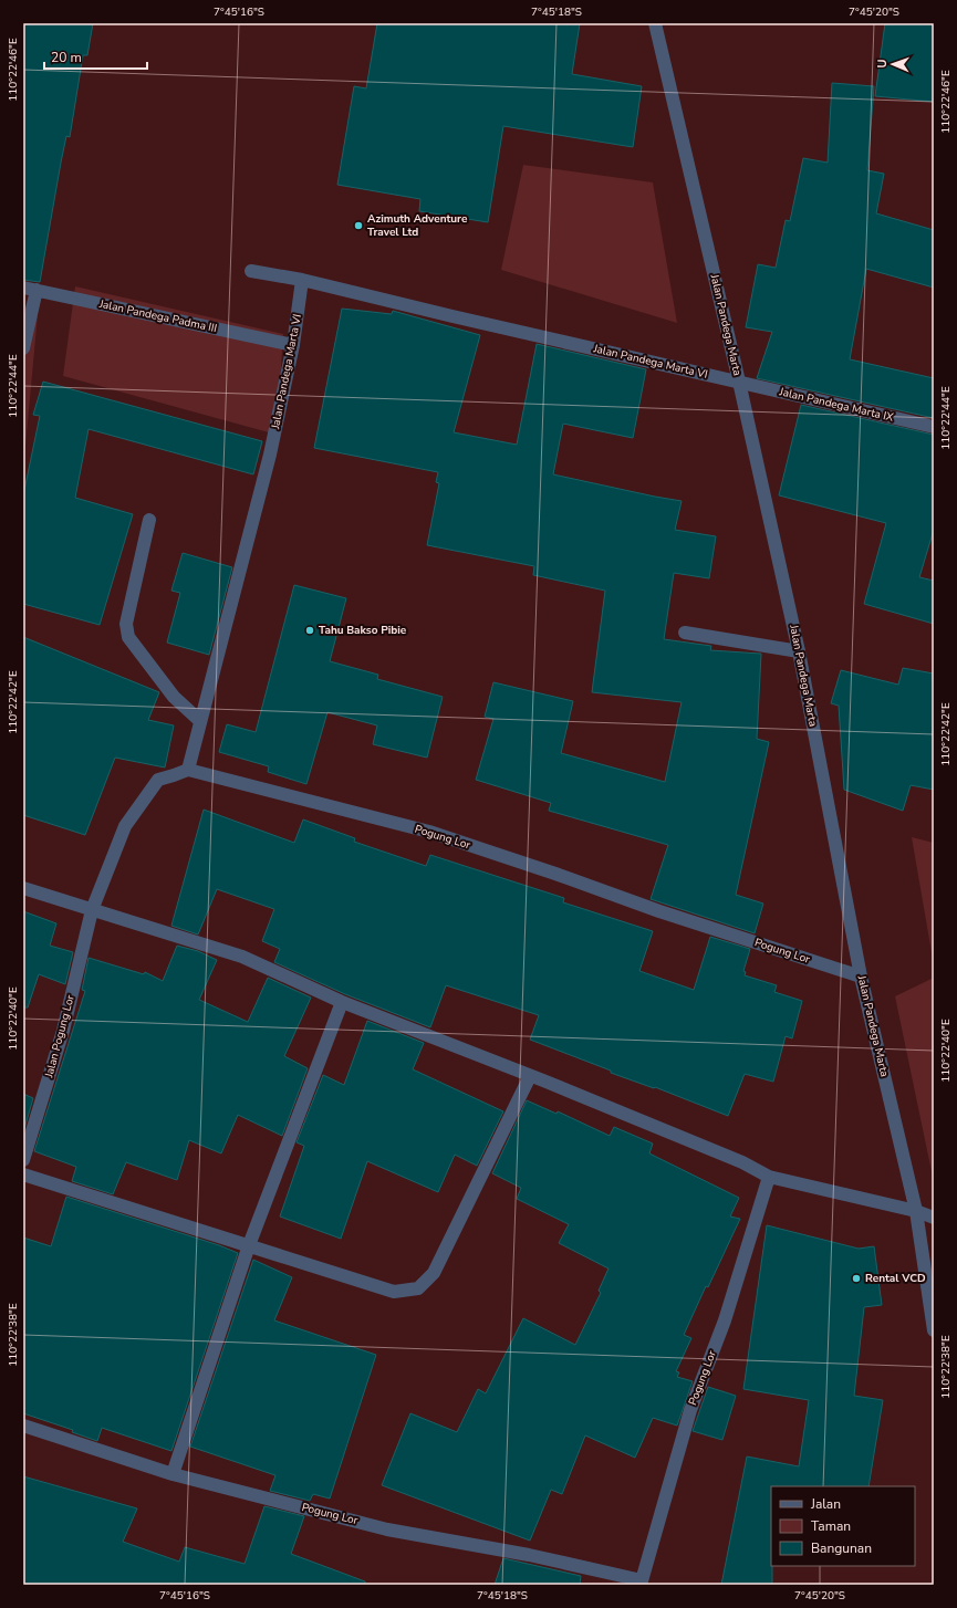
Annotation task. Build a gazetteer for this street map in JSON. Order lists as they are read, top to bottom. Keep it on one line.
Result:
{"streets":{"street":["Jalan Pandega Padma III","Jalan Pandega Marta","Jalan Pandega Marta VI","Jalan Pandega Marta IX","Pogung Lor","Jalan Pogung Lor"]},"crossings":[["Jalan Pandega Padma III","Jalan Pandega Marta VI"],["Jalan Pandega Marta","Jalan Pandega Marta VI"],["Jalan Pandega Marta","Jalan Pandega Marta IX"],["Jalan Pandega Marta","Pogung Lor"],["Jalan Pandega Marta VI","Jalan Pandega Marta IX"],["Jalan Pandega Marta VI","Pogung Lor"]],"places":["Azimuth Adventure Travel Ltd","Tahu Bakso Pibie","Rental VCD"],"legend":["Jalan","Taman","Bangunan"],"scale_bar":"20 m","north":"left","coordinates":["7°45'16\"S","7°45'18\"S","7°45'20\"S","110°22'46\"E","110°22'44\"E","110°22'42\"E","110°22'40\"E","110°22'38\"E"]}
